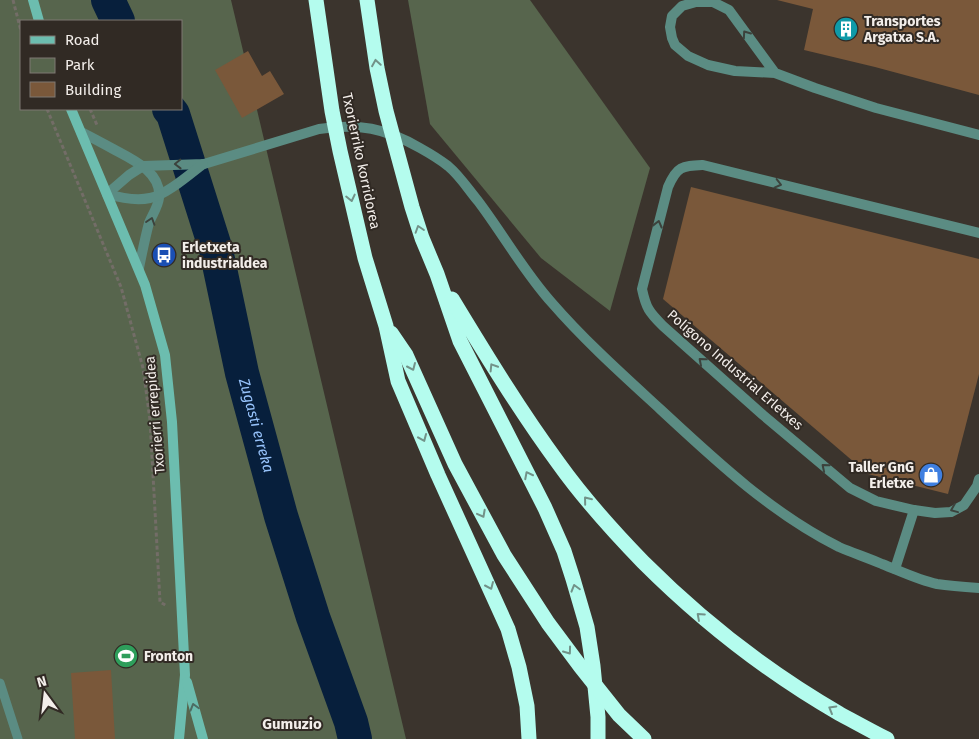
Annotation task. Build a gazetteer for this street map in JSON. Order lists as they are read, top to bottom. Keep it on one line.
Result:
{"streets":{"highway":["Txorierriko korridorea"],"main road":["Txorierri errepidea"],"street":["Polígono Industrial Erletxes"]},"districts":["Gumuzio"],"water":["Zugasti erreka"],"places":{"building":["Transportes Argatxa S.A."],"bus stop":["Erletxeta industrialdea"],"shop":["Taller GnG Erletxe"],"sports":["Fronton"]},"legend":["Road","Park","Building"],"north":"top"}
